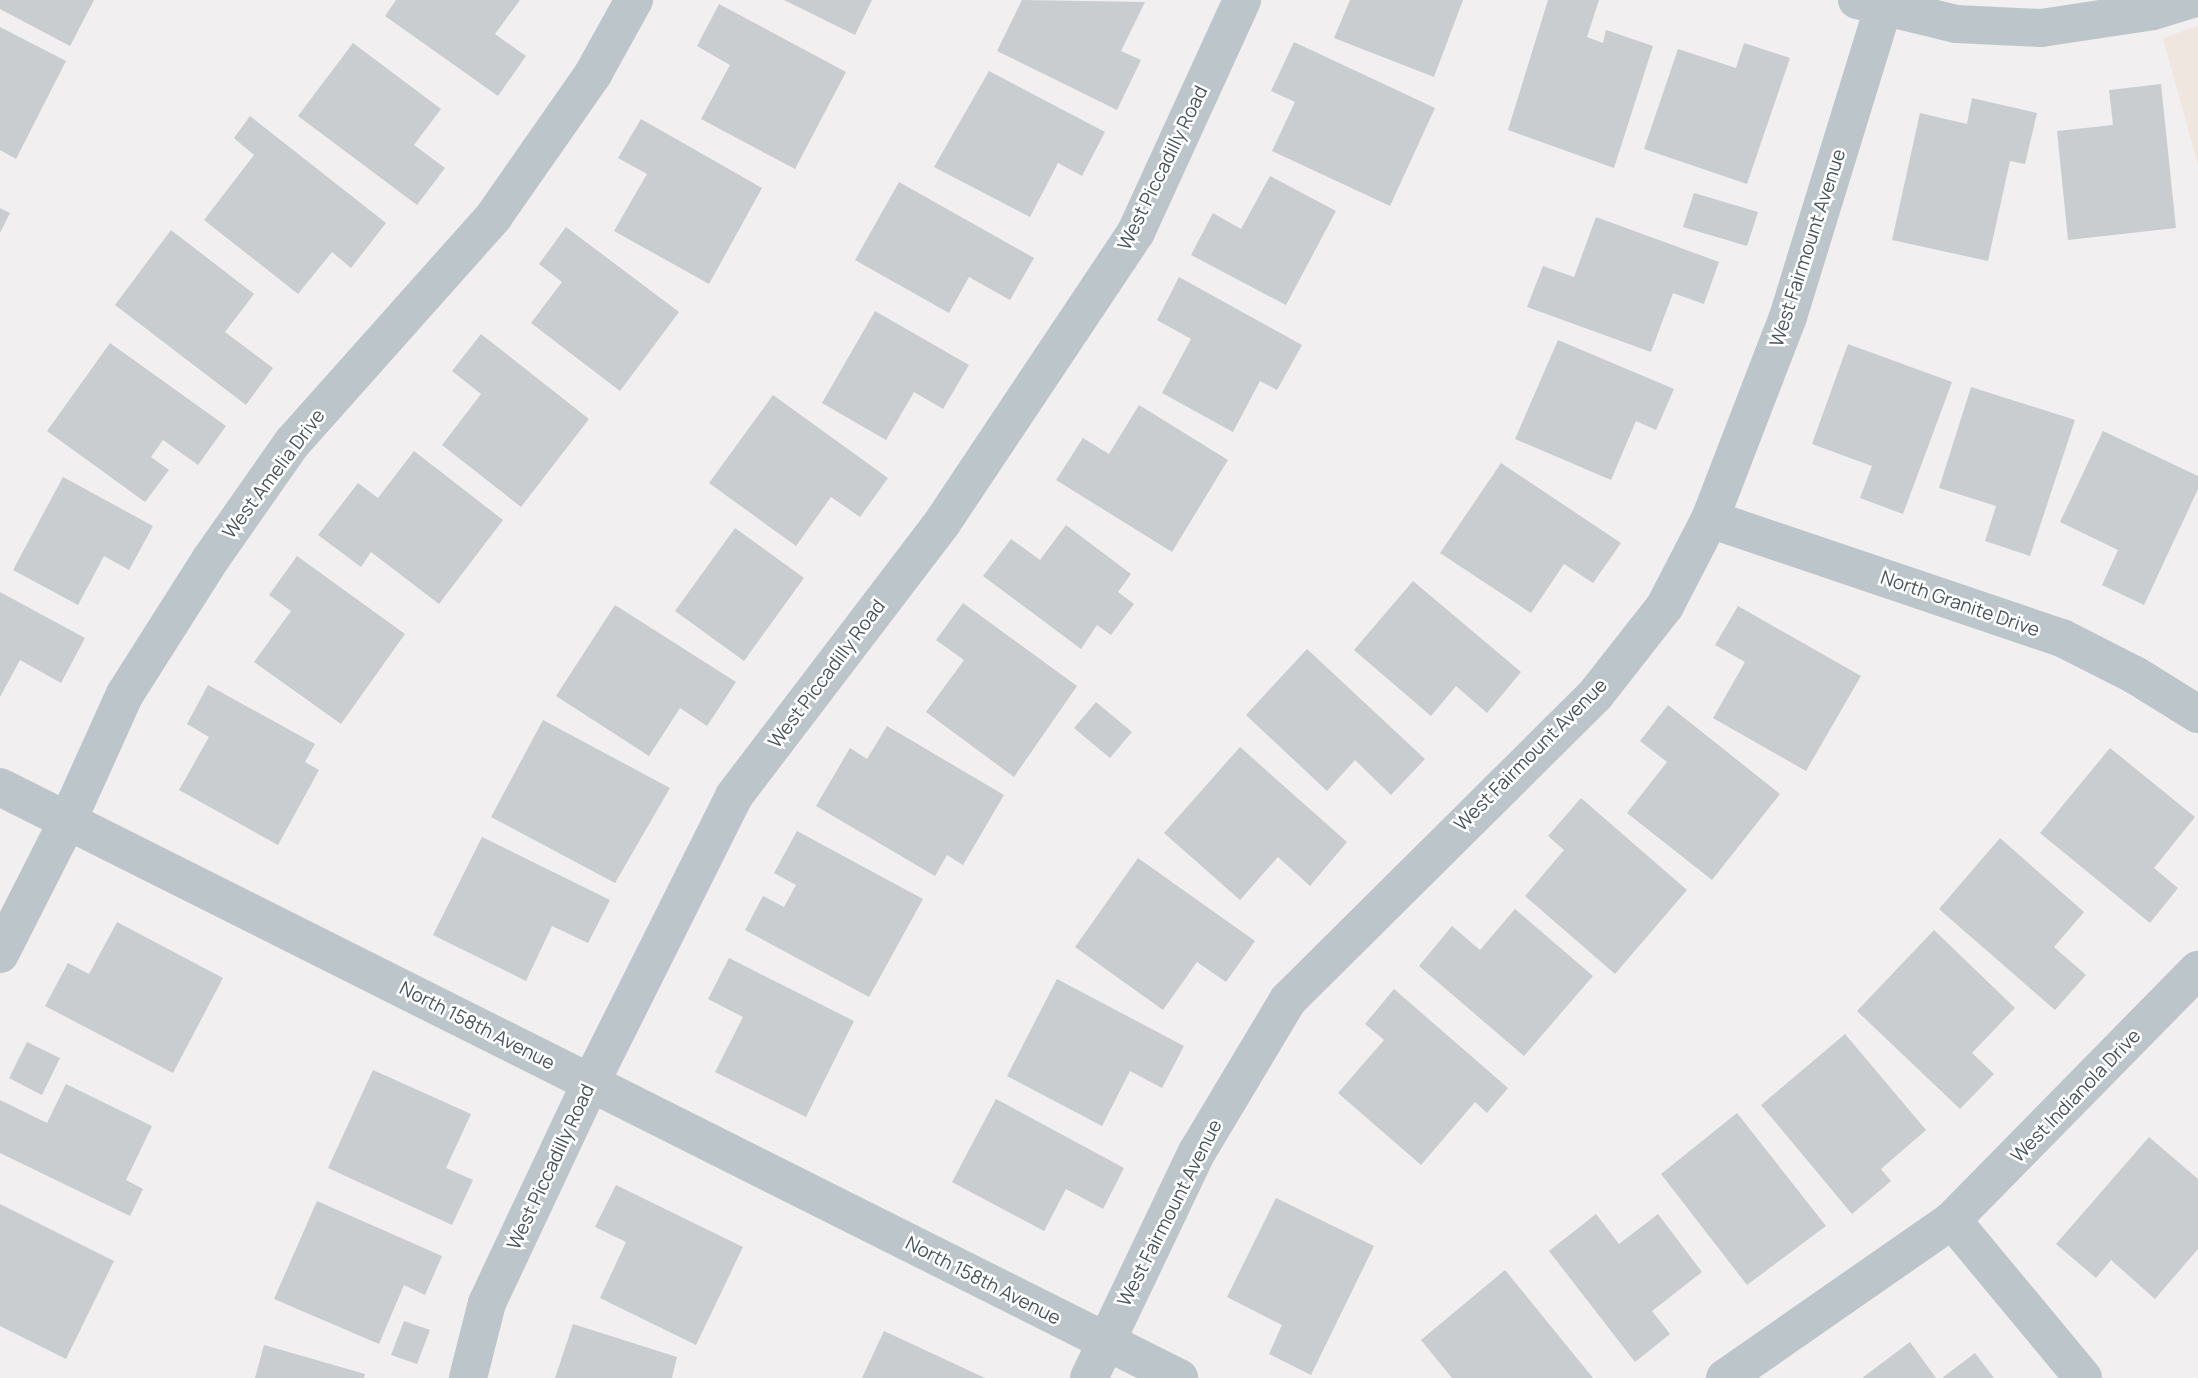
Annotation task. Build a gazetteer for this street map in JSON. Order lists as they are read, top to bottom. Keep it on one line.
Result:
{"streets":{"street":["West Piccadilly Road","West Fairmount Avenue","West Amelia Drive","North Granite Drive","North 158th Avenue","West Indianola Drive"]},"crossings":[["West Piccadilly Road","North 158th Avenue"],["West Fairmount Avenue","North Granite Drive"],["West Fairmount Avenue","North 158th Avenue"],["West Amelia Drive","North 158th Avenue"]]}
